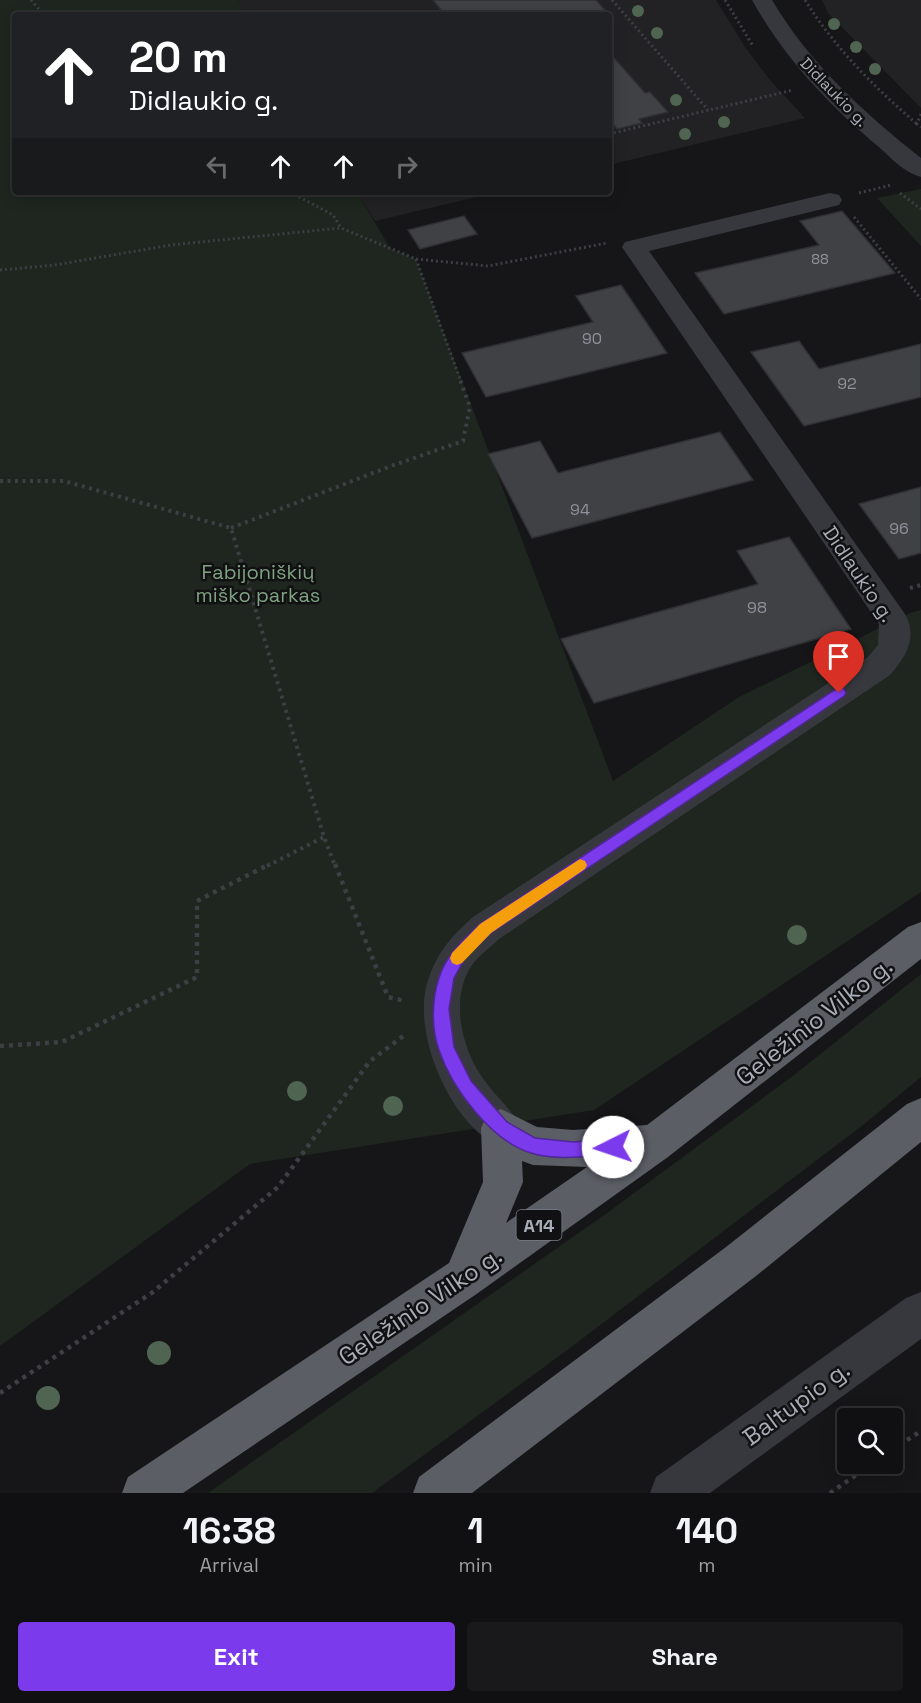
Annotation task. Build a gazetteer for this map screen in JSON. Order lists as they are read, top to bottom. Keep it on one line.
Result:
{"streets":{"highway":["Geležinio Vilko g.","A14"],"street":["Didlaukio g.","Baltupio g."]},"parks":["Fabijoniškių miško parkas"],"house_numbers":["88","90","92","94","96","98"],"page":{"turn":["20 m","Didlaukio g."],"eta":["16:38","Arrival","1","min","140","m"],"buttons":["Exit","Share"]}}
